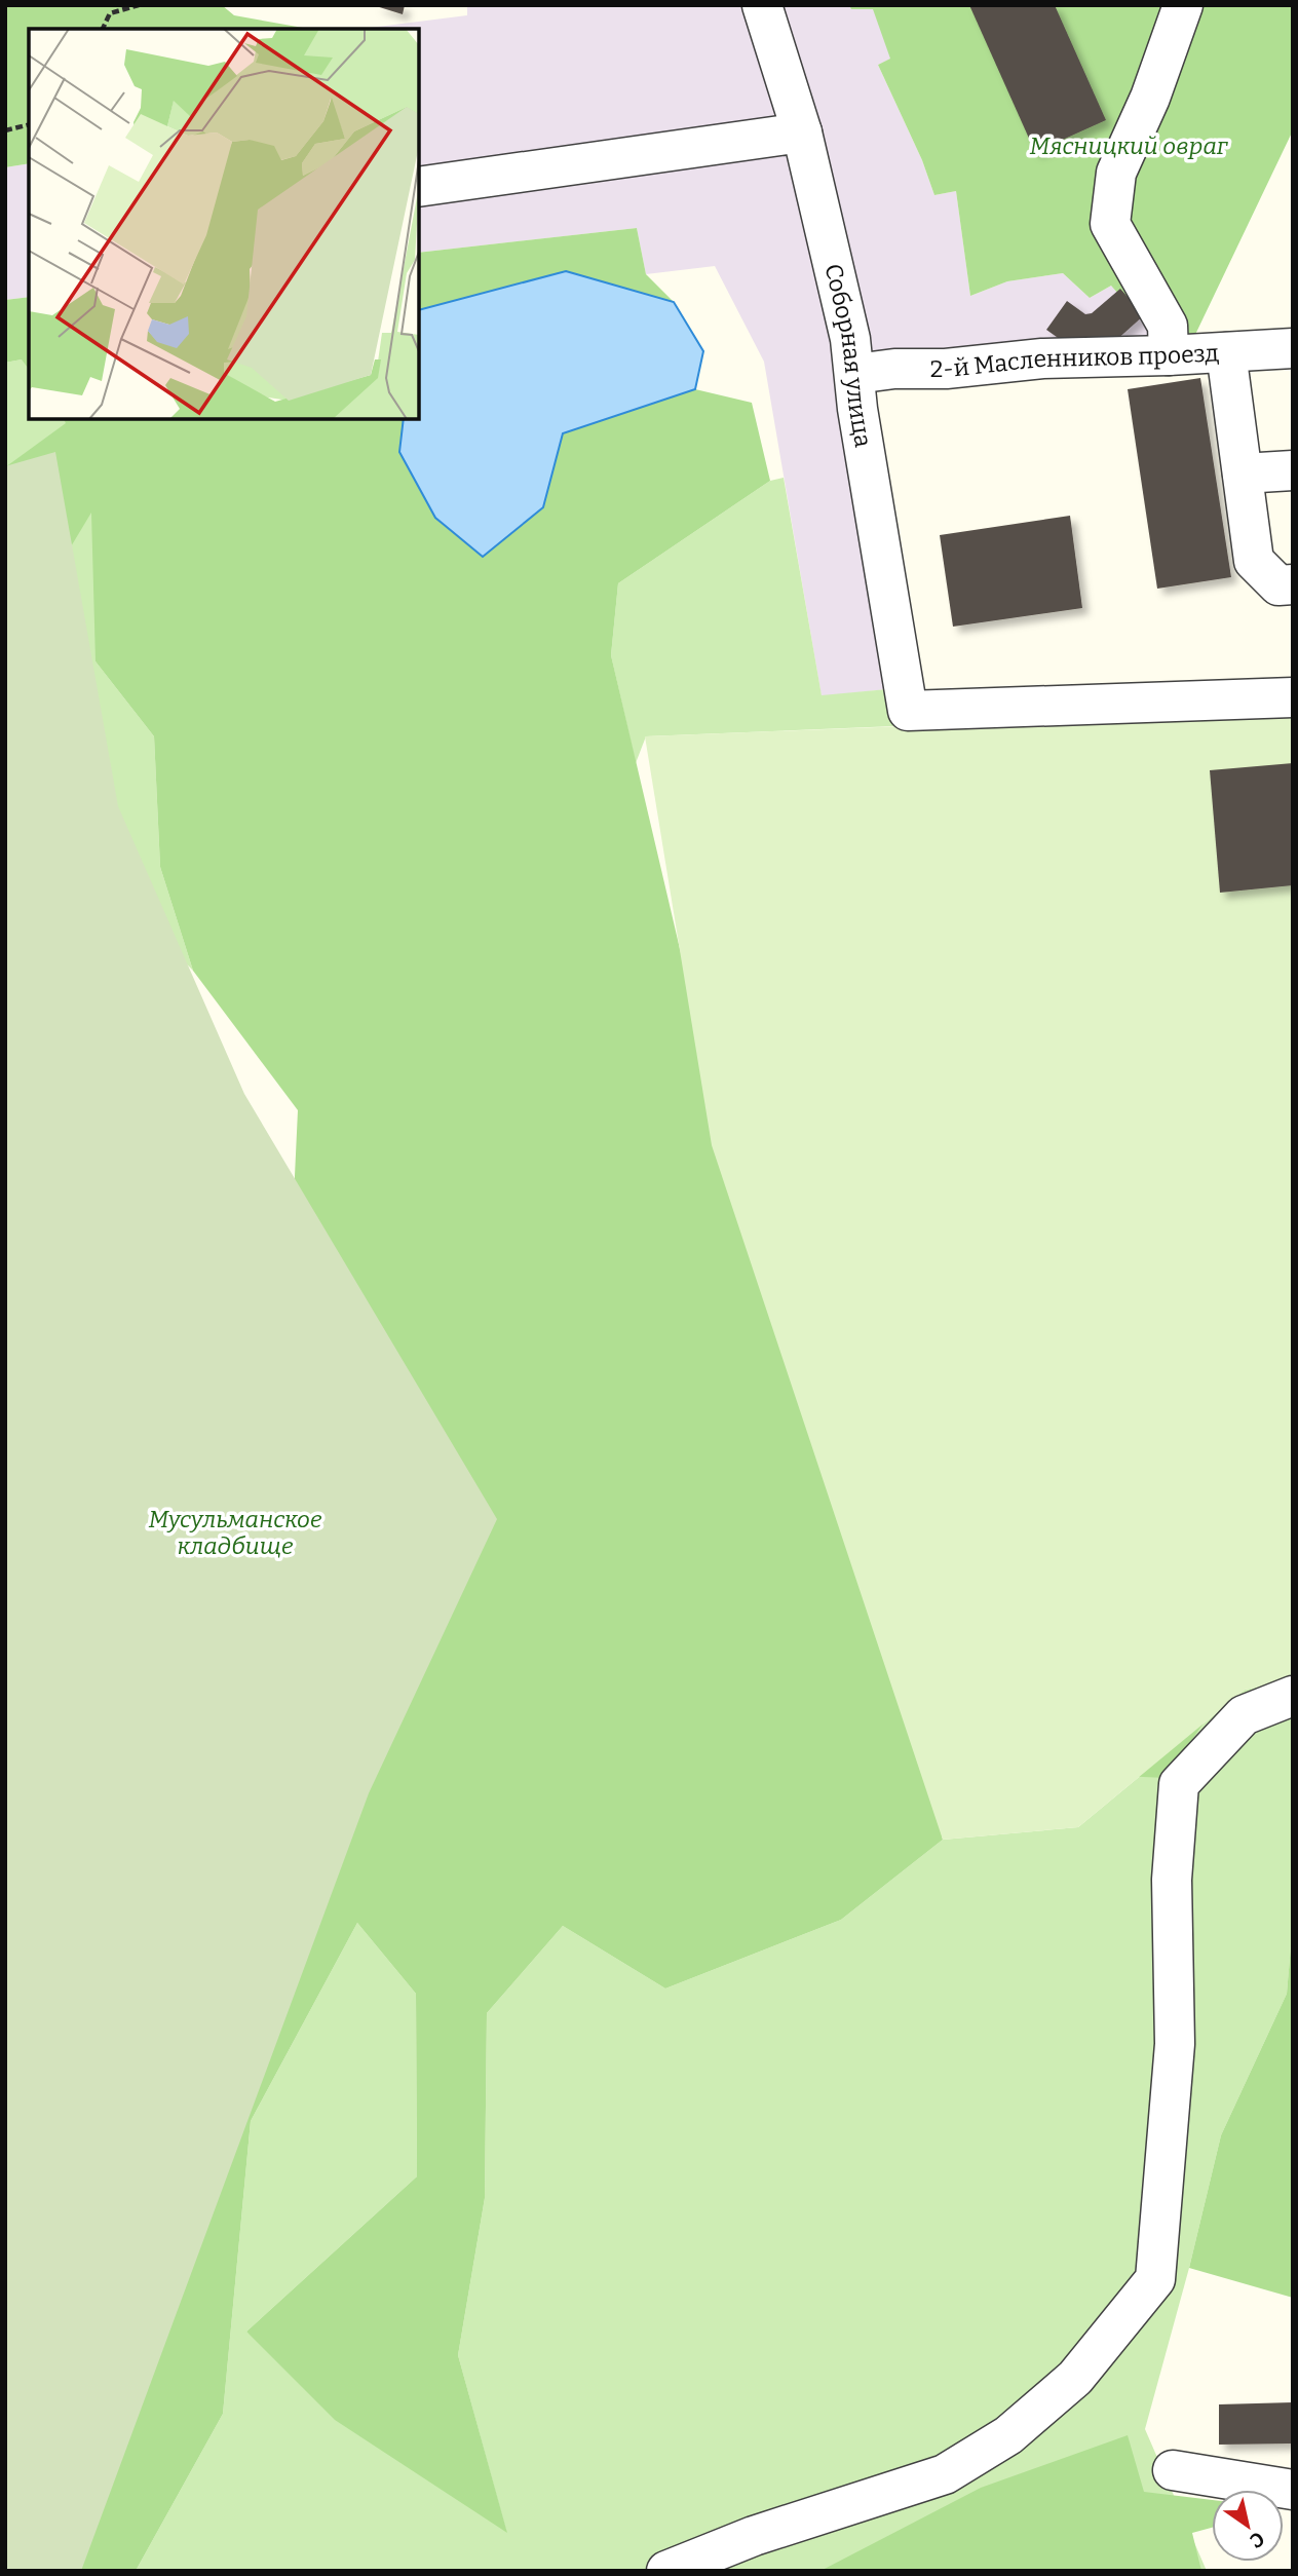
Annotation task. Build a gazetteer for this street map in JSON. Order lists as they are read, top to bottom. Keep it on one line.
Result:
{"streets":{"street":["Соборная улица","2-й Масленников проезд"]},"crossings":[["Соборная улица","2-й Масленников проезд"]],"parks":["Мясницкий овраг","Мусульманское кладбище"],"north":"bottom right"}
